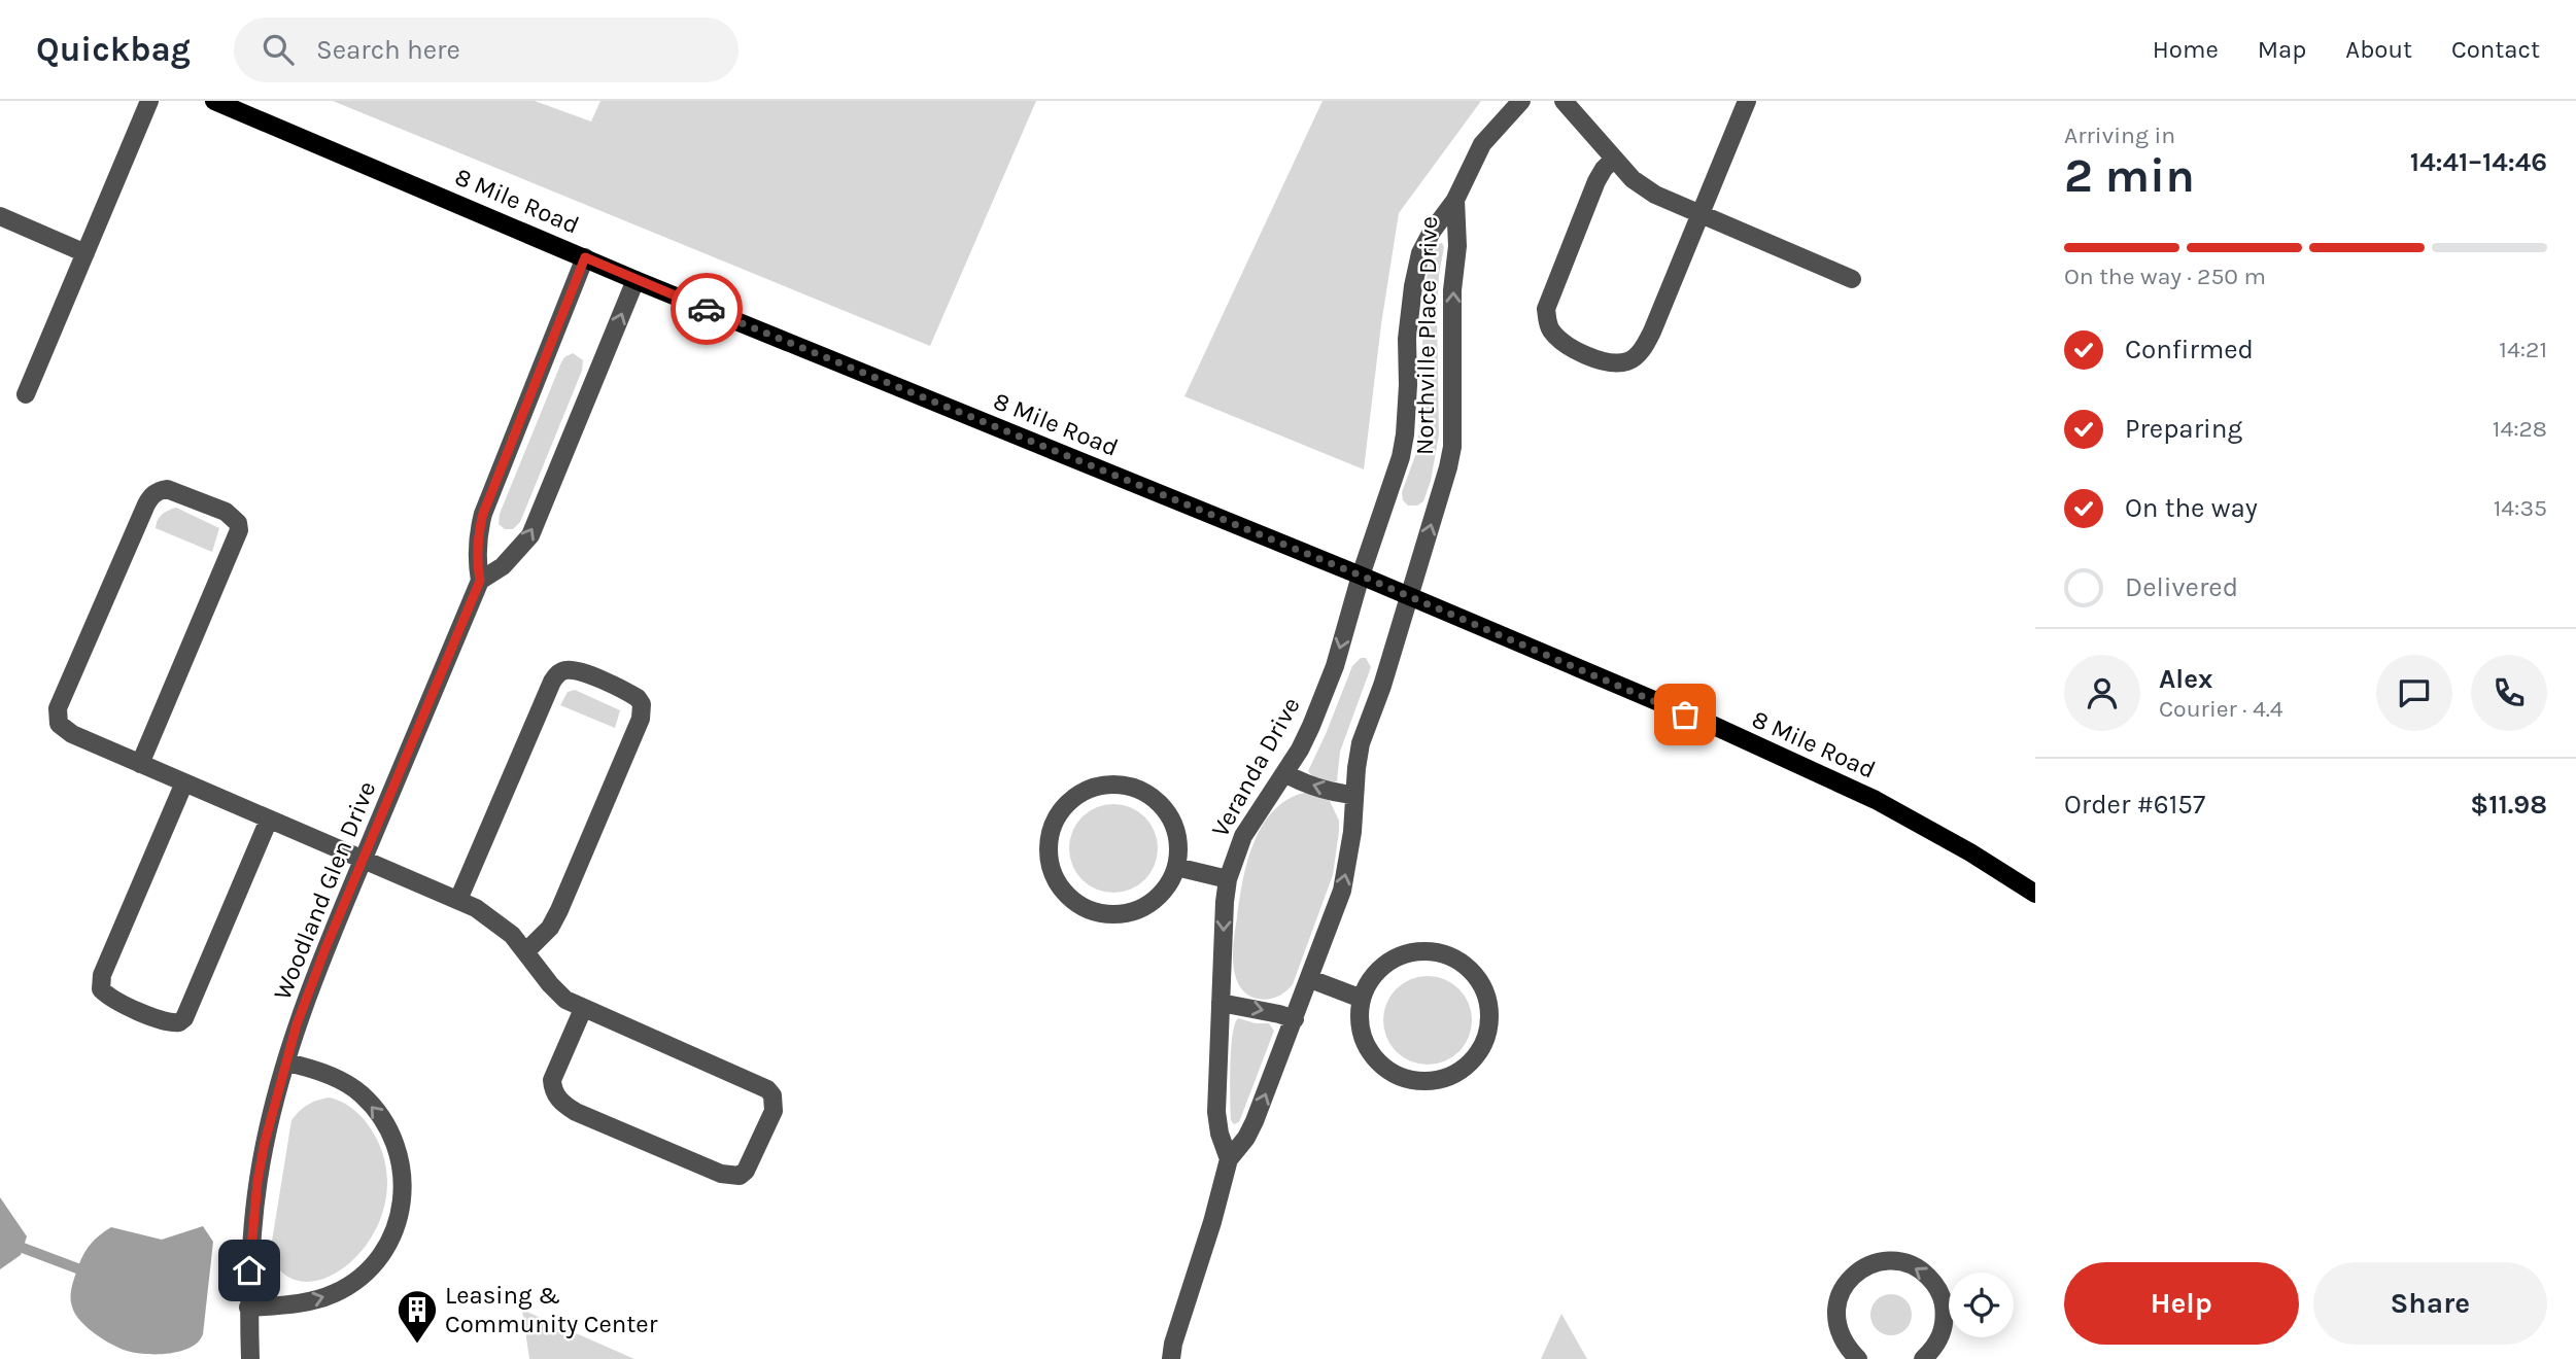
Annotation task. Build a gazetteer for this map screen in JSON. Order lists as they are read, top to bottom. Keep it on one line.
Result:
{"streets":{"main road":["8 Mile Road"],"street":["Northville Place Drive","Veranda Drive","Woodland Glen Drive"]},"crossings":[["8 Mile Road","Northville Place Drive"],["8 Mile Road","Veranda Drive"],["8 Mile Road","Woodland Glen Drive"],["Northville Place Drive","Veranda Drive"]],"places":{"building":["Leasing & Community Center"]},"page":{"header":"Quickbag","search":"Search here","nav":["Home","Map","About","Contact"],"heading":["2 min","Arriving in","14:41–14:46"],"panel":["Alex","Courier · 4.4","Order #6157","$11.98"],"bar":"On the way · 250 m","list":[["Confirmed","14:21"],["Preparing","14:28"],["On the way","14:35"],"Delivered"],"buttons":["Help","Share"]}}
